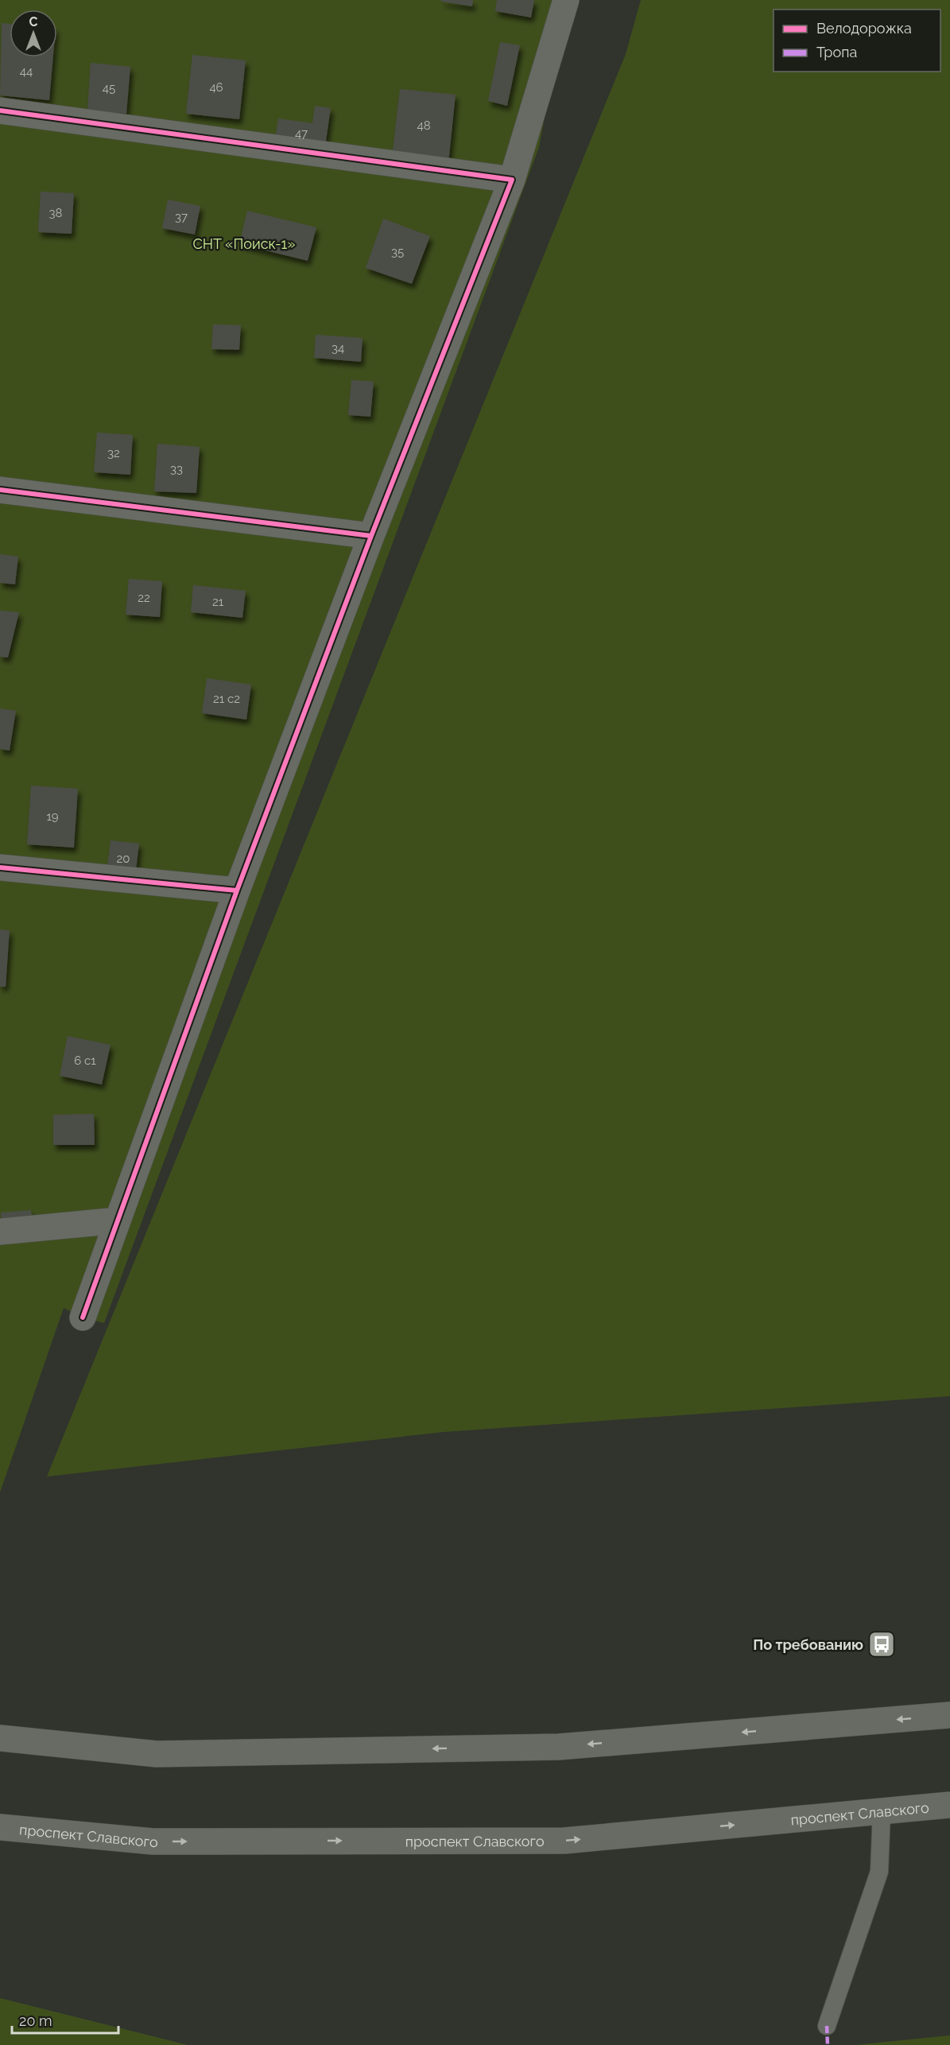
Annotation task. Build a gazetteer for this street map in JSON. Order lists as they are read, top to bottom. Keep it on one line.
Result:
{"streets":{"street":["проспект Славского"]},"parks":["СНТ «Поиск-1»"],"places":{"bus stop":["По требованию"]},"house_numbers":["44","46","45","48","47","38","37","35","34","32","33","22","21","21 с2","19","20","6 с1"],"legend":["Велодорожка","Тропа"],"scale_bar":"20 m","north":"top"}
